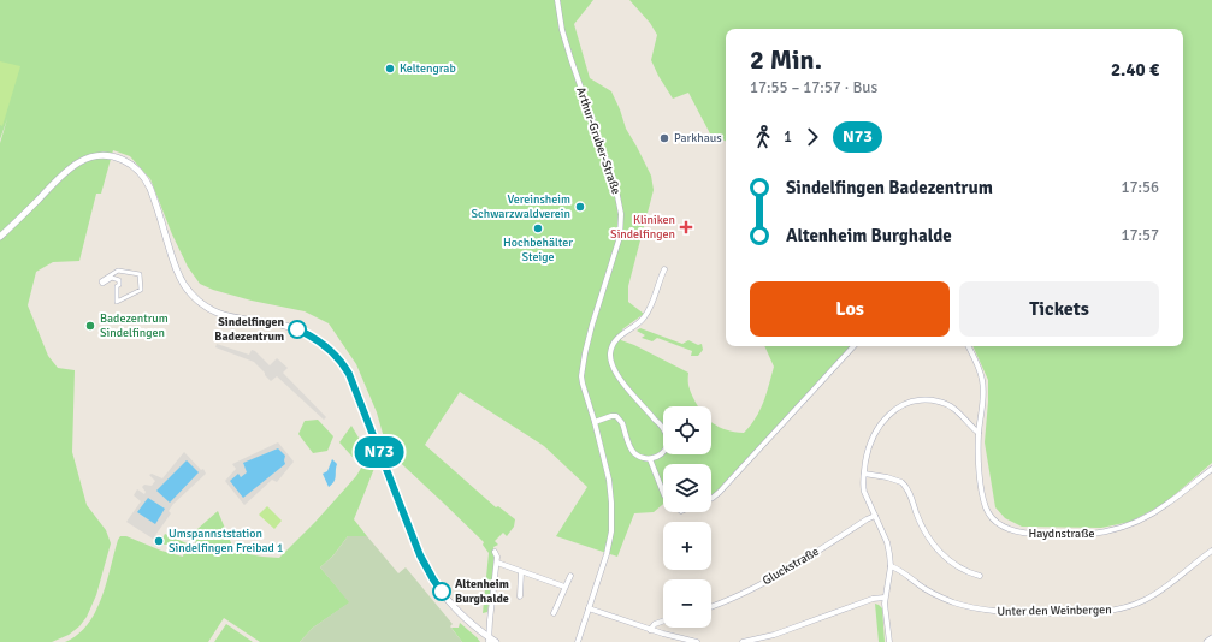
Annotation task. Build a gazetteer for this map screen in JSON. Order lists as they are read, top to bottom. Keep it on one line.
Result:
{"streets":{"street":["Arthur-Gruber-Straße","Haydnstraße","Gluckstraße","Unter den Weinbergen"]},"places":{"other":["Keltengrab","Parkhaus","Vereinsheim Schwarzwaldverein","Hochbehälter Steige","Badezentrum Sindelfingen","Sindelfingen Badezentrum","Umspannststation Sindelfingen Freibad 1","Altenheim Burghalde"],"health":["Kliniken Sindelfingen"]},"lines":["bus line N73"],"page":{"on_map":"N73","heading":["2 Min.","17:55 – 17:57 · Bus","2.40 €"],"legs":["1","N73"],"list":[{"name":"Sindelfingen Badezentrum","value":"17:56"},{"name":"Altenheim Burghalde","value":"17:57"}],"buttons":["Los","Tickets"],"map_buttons":["+","−"]}}
